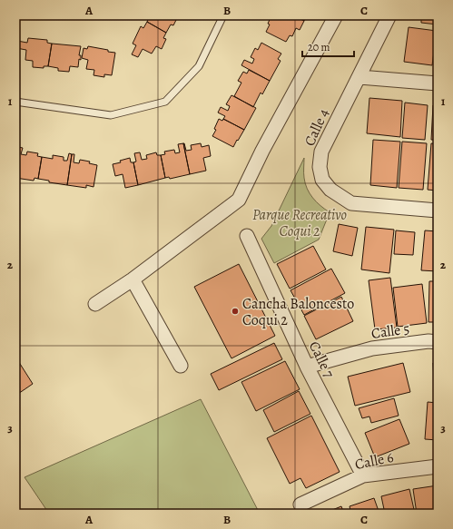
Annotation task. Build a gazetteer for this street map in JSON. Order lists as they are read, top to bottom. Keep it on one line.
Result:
{"streets":{"street":["Calle 4","Calle 5","Calle 7","Calle 6"]},"crossings":[["Calle 5","Calle 7"],["Calle 7","Calle 6"]],"parks":["Parque Recreativo Coqui 2"],"places":["Cancha Baloncesto Coqui 2"],"scale_bar":"20 m","grid":{"columns":["A","B","C"],"rows":["1","2","3"]}}
